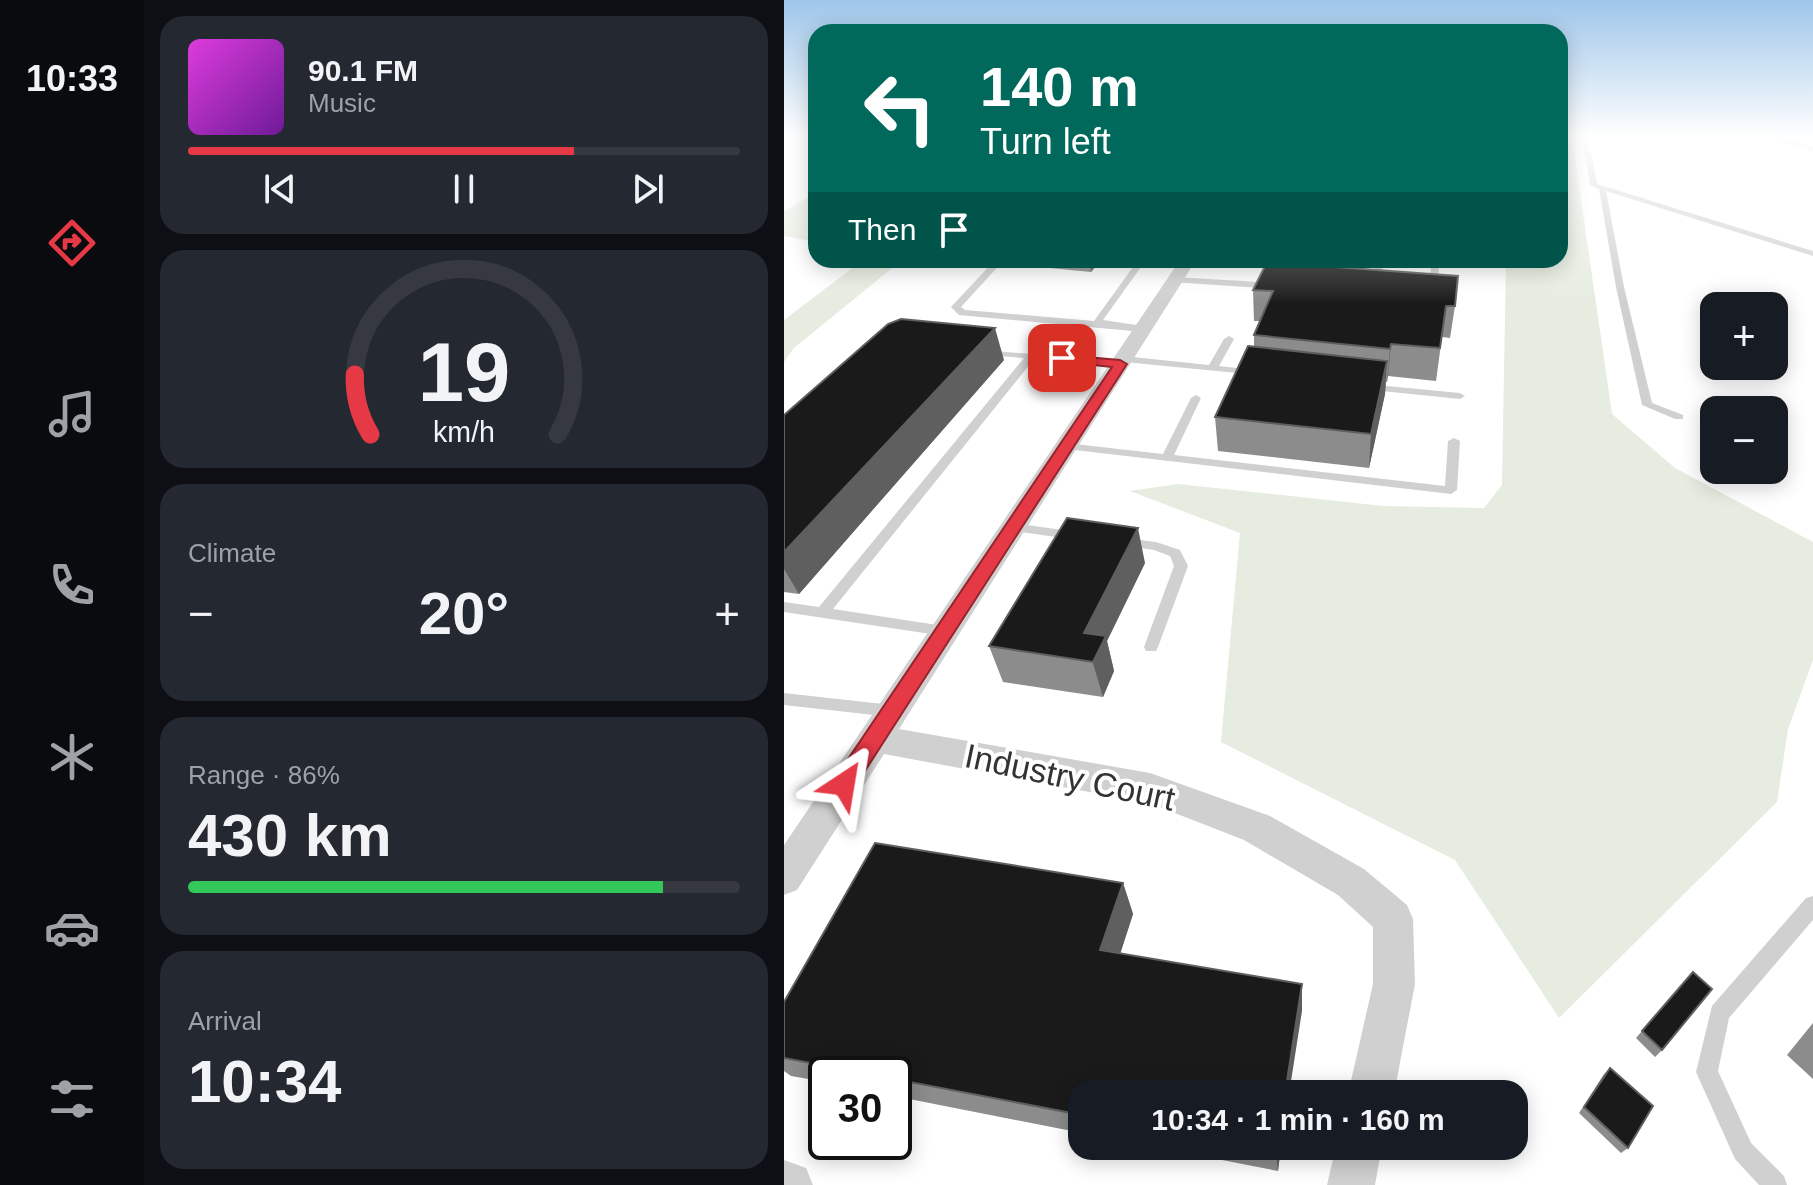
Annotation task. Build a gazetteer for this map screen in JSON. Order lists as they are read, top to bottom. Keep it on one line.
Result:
{"streets":{"street":["Industry Court"]},"page":{"tabs":"10:33","turn":["140 m","Turn left"],"song":["90.1 FM","Music"],"then":"Then","map_buttons":["+","−"],"tile":["Climate",["Range · 86%","430 km"],["Arrival","10:34"]],"heat":["−","20°","+"],"limit":"30","trip":"10:34 · 1 min · 160 m","gauge":["19","km/h"]}}
